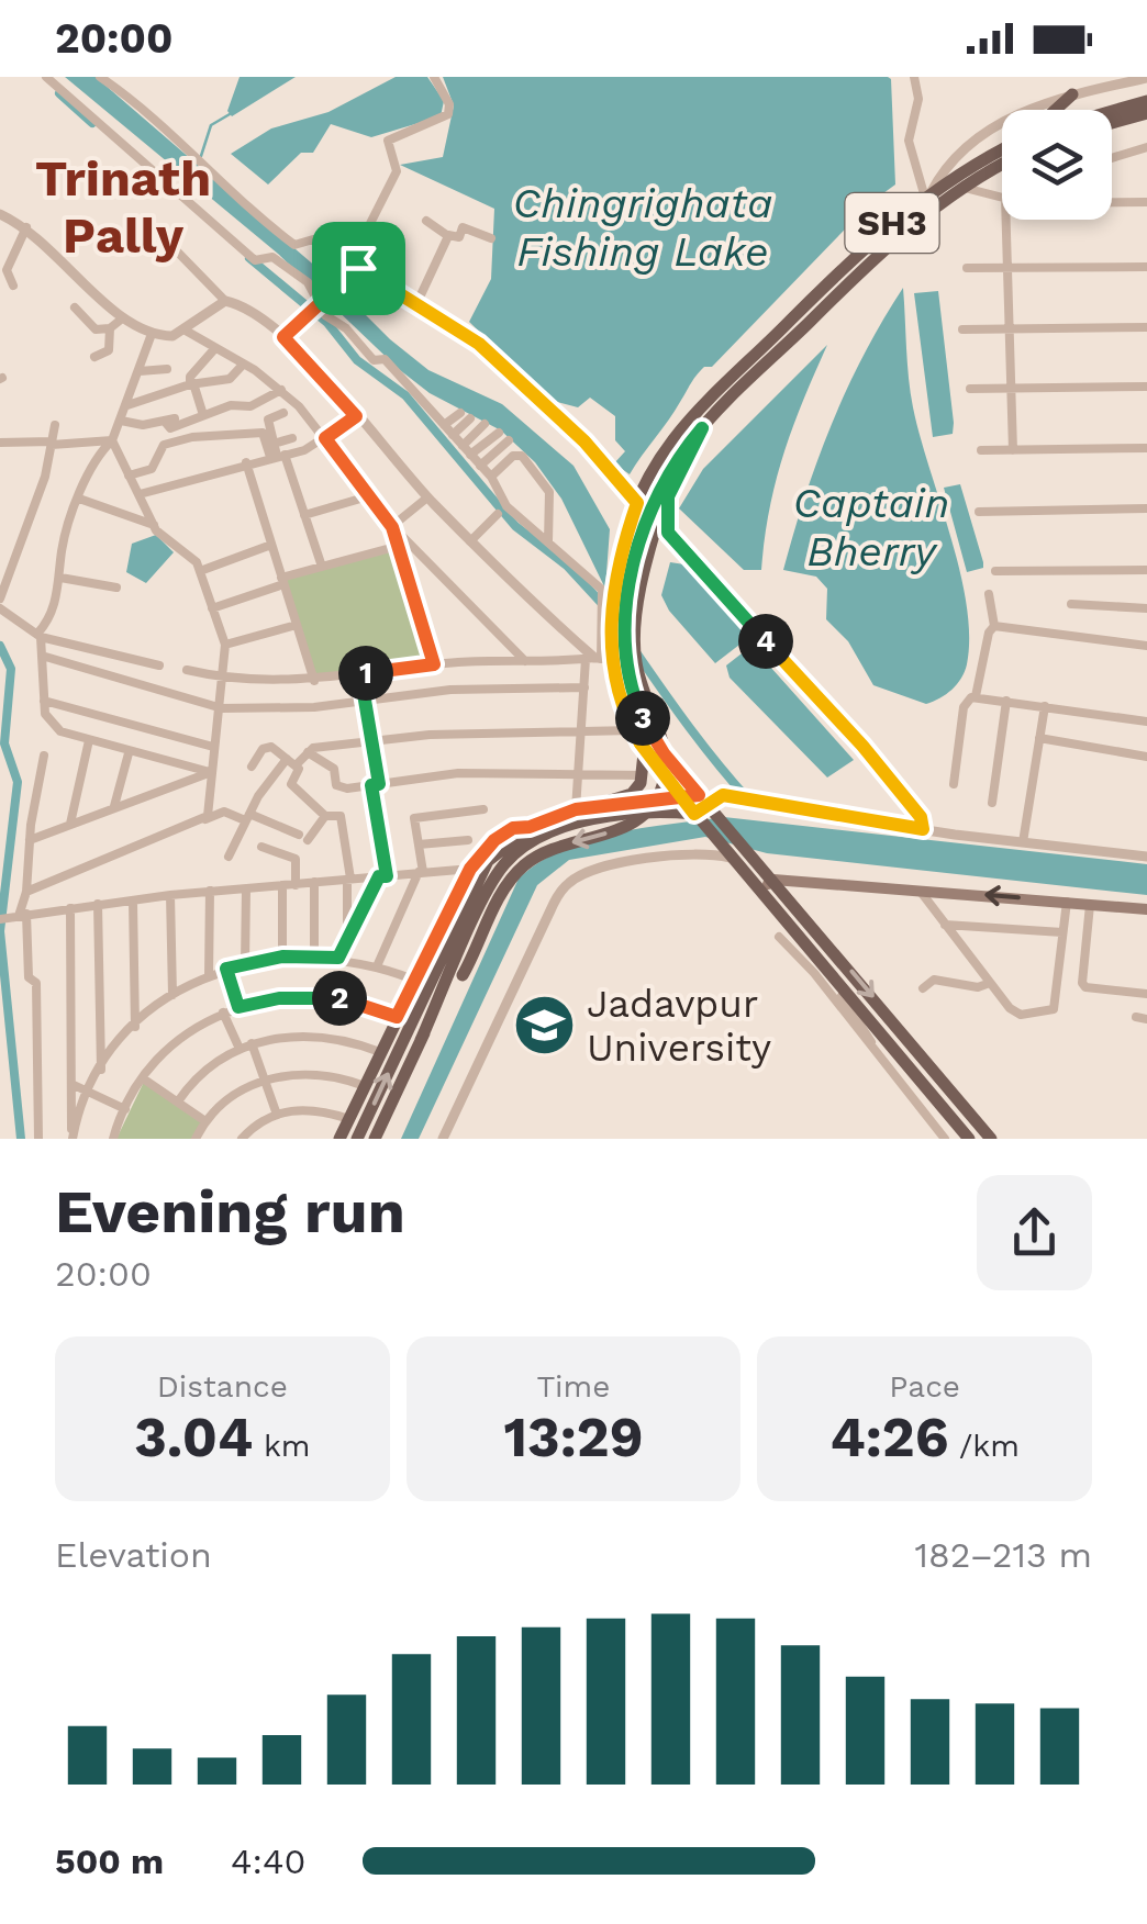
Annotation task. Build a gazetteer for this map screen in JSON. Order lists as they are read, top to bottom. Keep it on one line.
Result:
{"streets":{"main road":["SH3"]},"districts":["Trinath Pally"],"water":["Chingrighata Fishing Lake","Captain Bherry"],"places":{"school or university":["Jadavpur University"]},"page":{"status":"20:00","pins":["4","1","3","2"],"heading":["Evening run","20:00"],"stats":[["Distance","3.04 km"],["Time","13:29"],["Pace","4:26 /km"]],"chart":["Elevation","182–213 m"],"list":[{"name":"500 m","note":"4:40"}]}}
